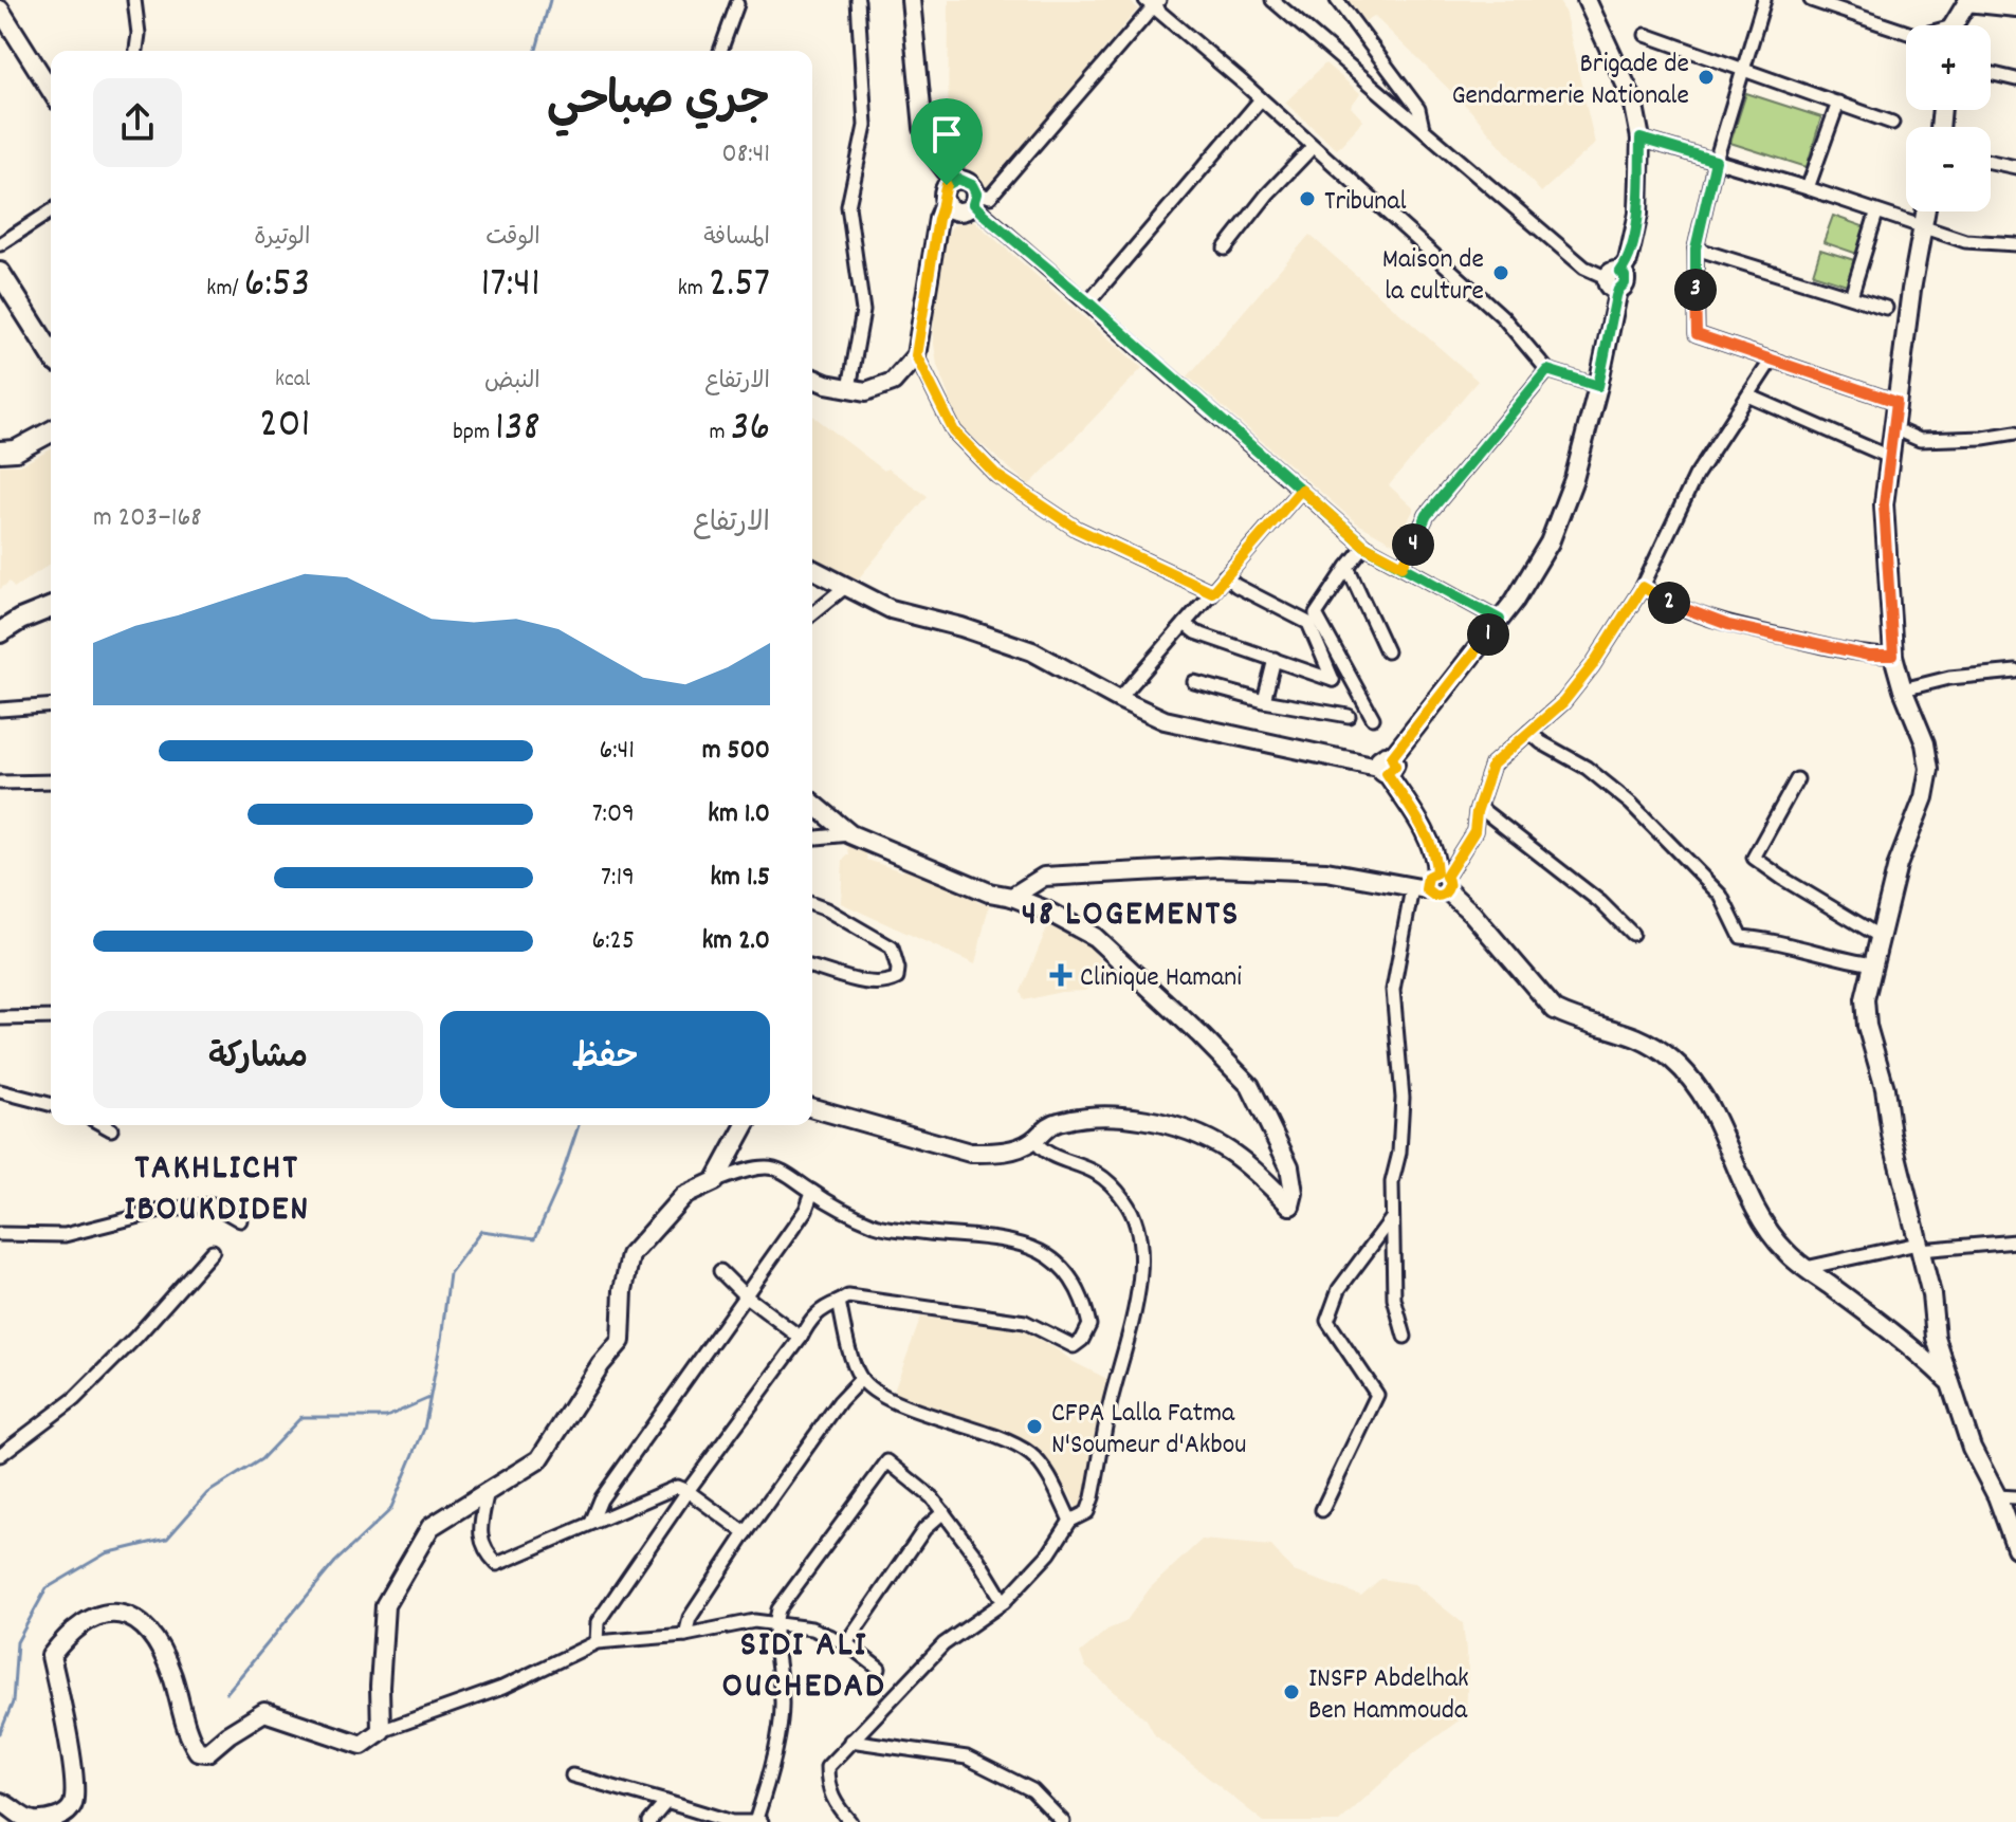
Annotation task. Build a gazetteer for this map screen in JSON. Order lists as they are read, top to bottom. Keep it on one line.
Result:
{"districts":["48 LOGEMENTS","TAKHLICHT IBOUKDIDEN","SIDI ALI OUCHEDAD"],"places":{"other":["Brigade de Gendarmerie Nationale","Tribunal","Maison de la culture","CFPA Lalla Fatma N'Soumeur d'Akbou","INSFP Abdelhak Ben Hammouda"],"health":["Clinique Hamani"]},"page":{"map_buttons":["+","−"],"heading":["جري صباحي","08:41"],"stats":[["المسافة","2.57 km"],["الوقت","17:41"],["الوتيرة","6:53 /km"],["الارتفاع","36 m"],["النبض","138 bpm"],["kcal","201"]],"pins":["3","4","2","1"],"chart":["الارتفاع","168–203 m"],"list":[{"name":"500 m","note":"6:41"},{"name":"1.0 km","note":"7:09"},{"name":"1.5 km","note":"7:19"},{"name":"2.0 km","note":"6:25"}],"buttons":["حفظ","مشاركة"]}}
